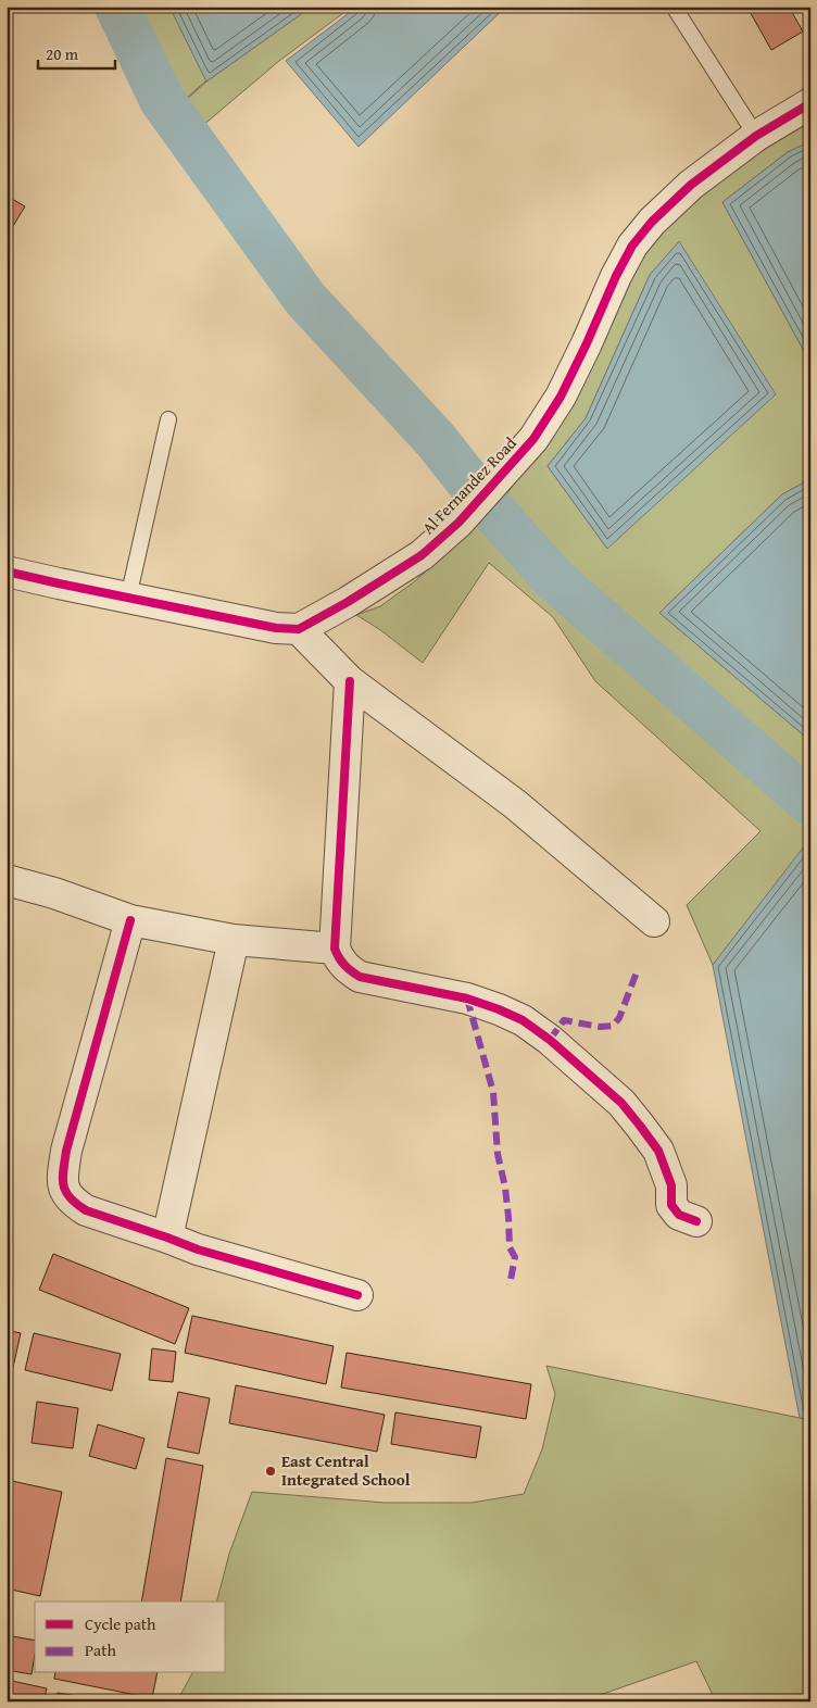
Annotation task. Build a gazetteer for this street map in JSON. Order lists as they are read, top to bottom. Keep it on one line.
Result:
{"streets":{"street":["Al Fernandez Road"]},"places":["East Central Integrated School"],"legend":["Cycle path","Path"],"scale_bar":"20 m"}
